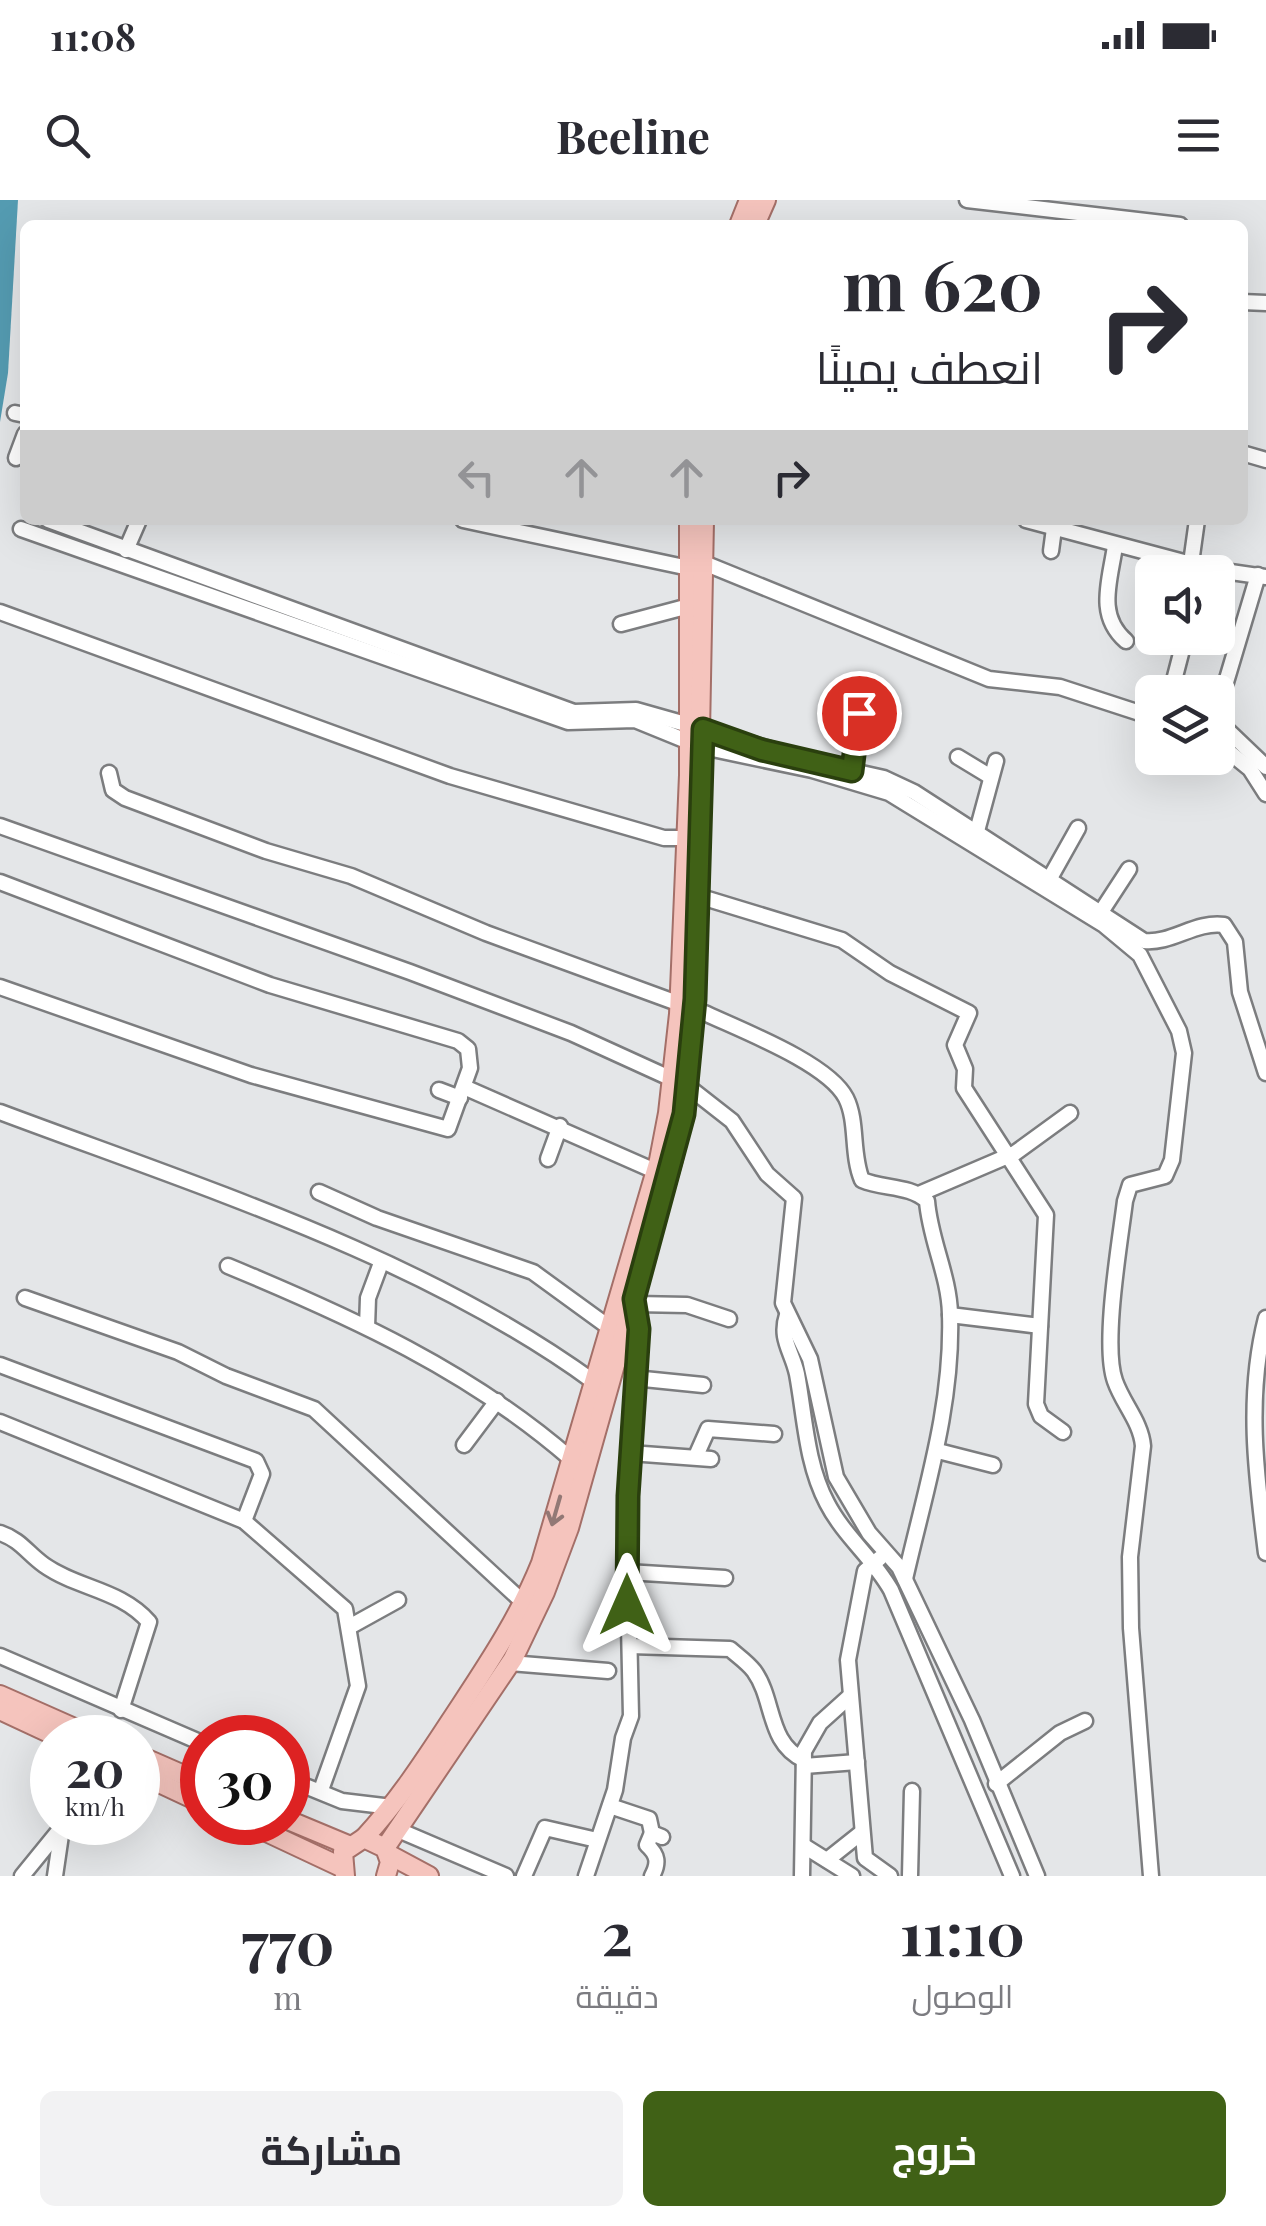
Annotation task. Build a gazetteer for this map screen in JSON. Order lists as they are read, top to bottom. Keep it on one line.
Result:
{"page":{"status":"11:08","header":"Beeline","turn":["620 m","انعطف يمينًا"],"speed":"20 km/h","limit":"30","eta":["11:10","الوصول","2","دقيقة","770","m"],"buttons":["خروج","مشاركة"]}}
